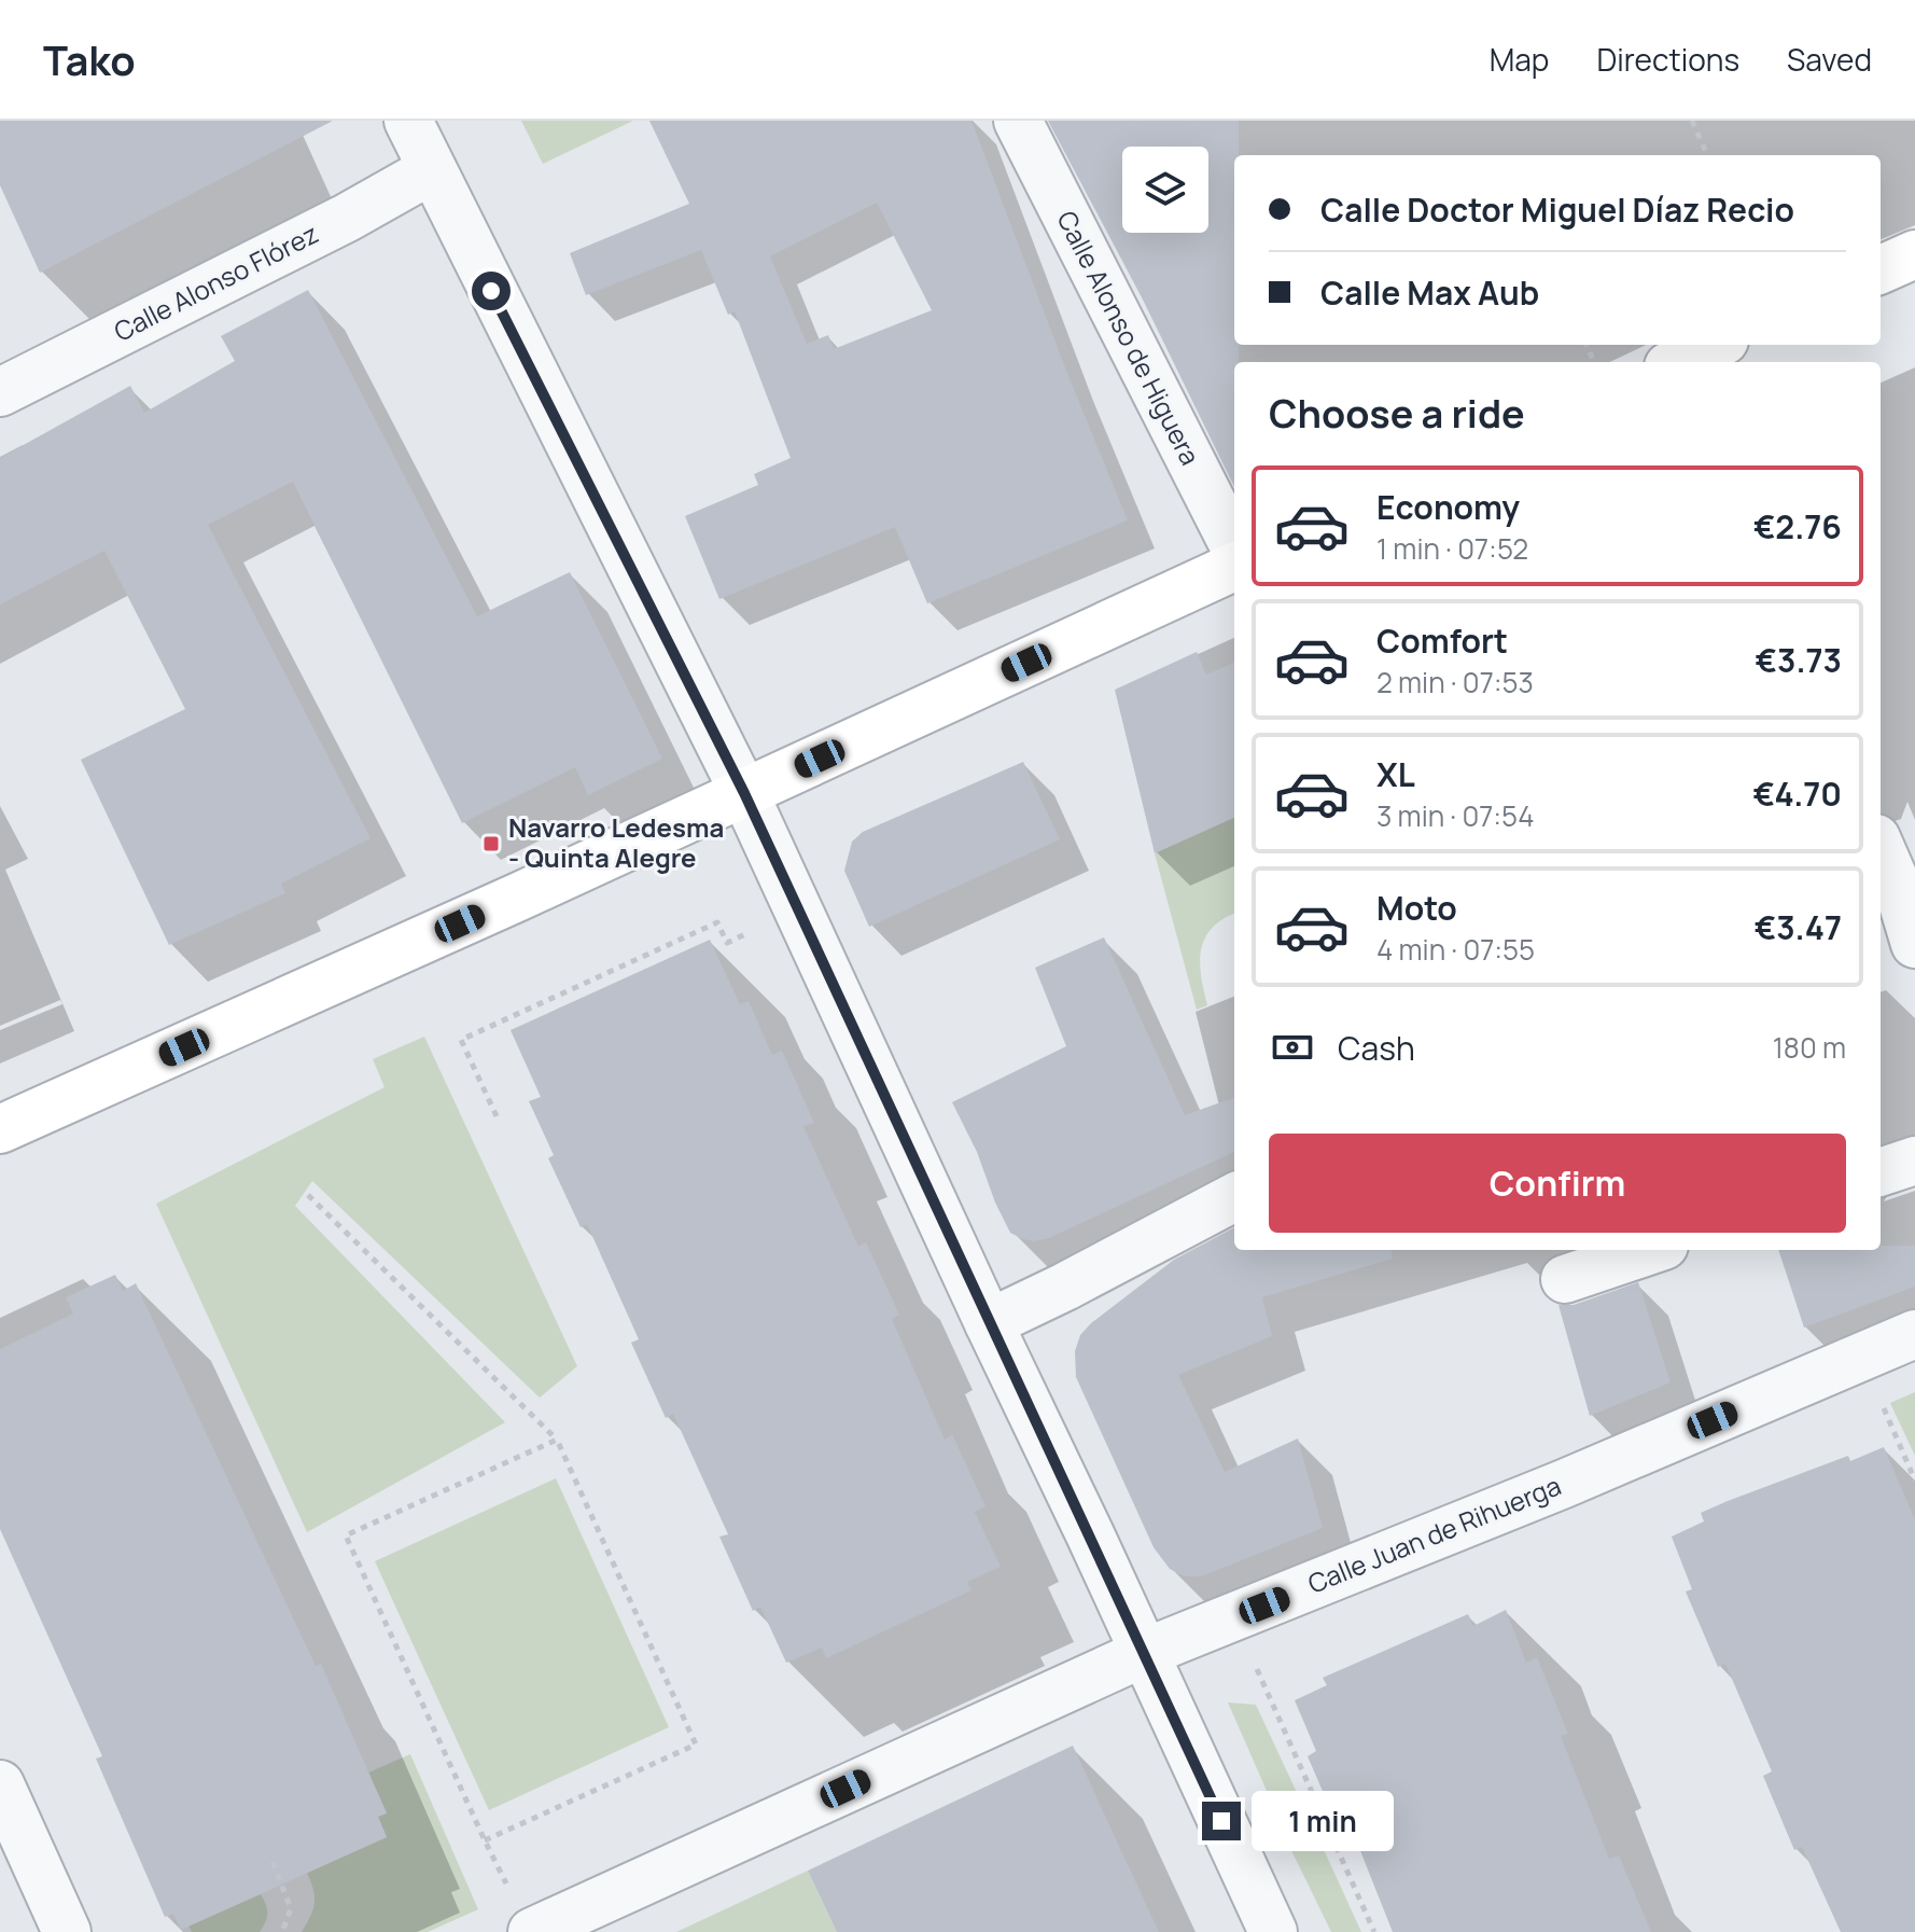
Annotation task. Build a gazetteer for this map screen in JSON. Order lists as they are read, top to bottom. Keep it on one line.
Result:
{"streets":{"street":["Calle Alonso Flórez","Calle Alonso de Higuera","Calle Juan de Rihuerga"]},"places":{"transit":["Navarro Ledesma - Quinta Alegre"]},"page":{"header":"Tako","nav":["Map","Directions","Saved"],"banner":["Calle Doctor Miguel Díaz Recio","Calle Max Aub"],"heading":"Choose a ride","list":[{"name":"Economy","note":"1 min · 07:52","value":"€2.76"},{"name":"Comfort","note":"2 min · 07:53","value":"€3.73"},{"name":"XL","note":"3 min · 07:54","value":"€4.70"},{"name":"Moto","note":"4 min · 07:55","value":"€3.47"}],"pay":["Cash","180 m"],"buttons":"Confirm","bubble":"1 min"}}
